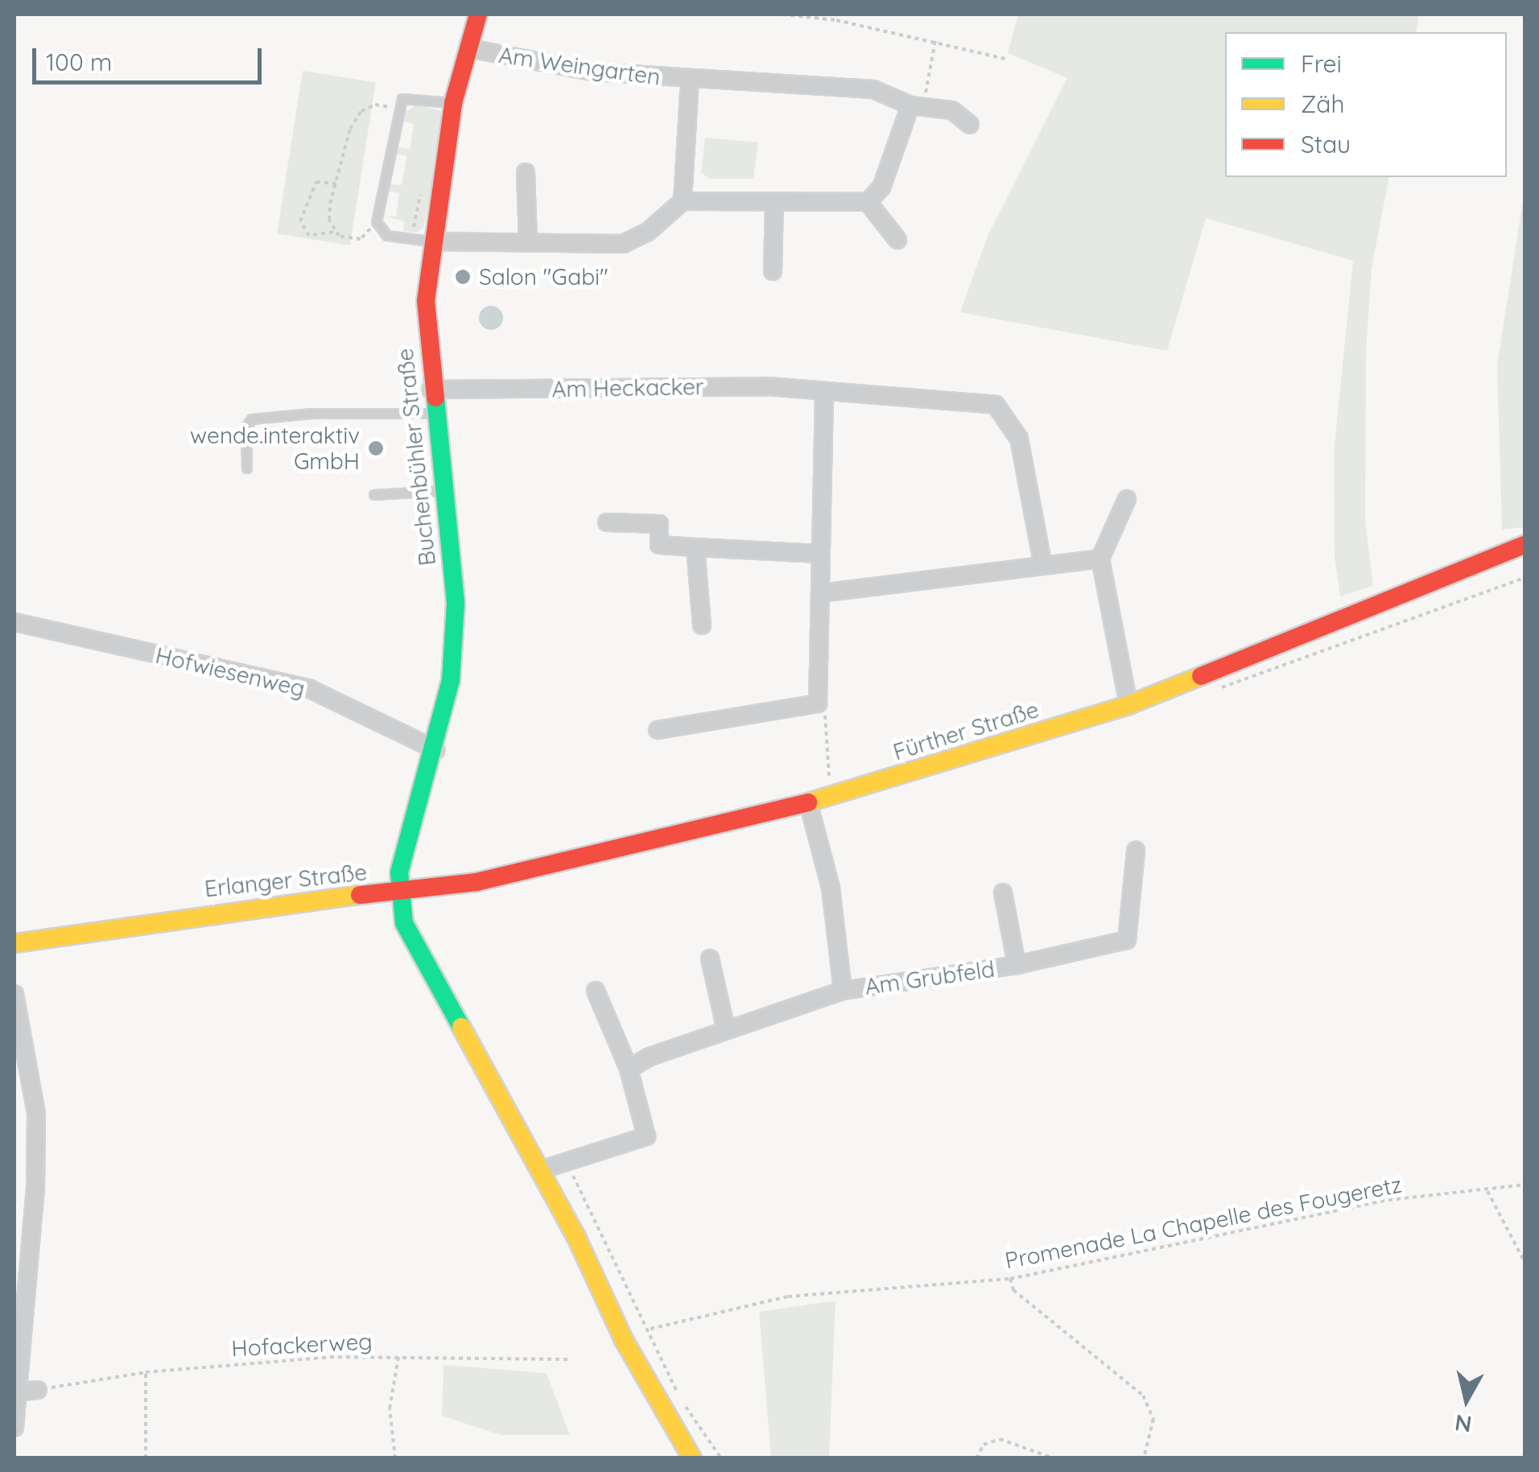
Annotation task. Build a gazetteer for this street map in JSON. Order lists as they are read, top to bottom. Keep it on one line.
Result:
{"streets":{"street":["Am Weingarten","Am Heckacker","Buchenbühler Straße","Hofwiesenweg","Fürther Straße","Erlanger Straße","Am Grubfeld"],"path":["Promenade La Chapelle des Fougeretz","Hofackerweg"]},"crossings":[["Am Weingarten","Buchenbühler Straße"],["Am Heckacker","Buchenbühler Straße"],["Buchenbühler Straße","Hofwiesenweg"],["Buchenbühler Straße","Fürther Straße"],["Buchenbühler Straße","Erlanger Straße"],["Fürther Straße","Erlanger Straße"],["Fürther Straße","Am Grubfeld"]],"places":["Salon \"Gabi\"","wende.interaktiv GmbH"],"legend":["Frei","Zäh","Stau"],"scale_bar":"100 m","north":"bottom"}
